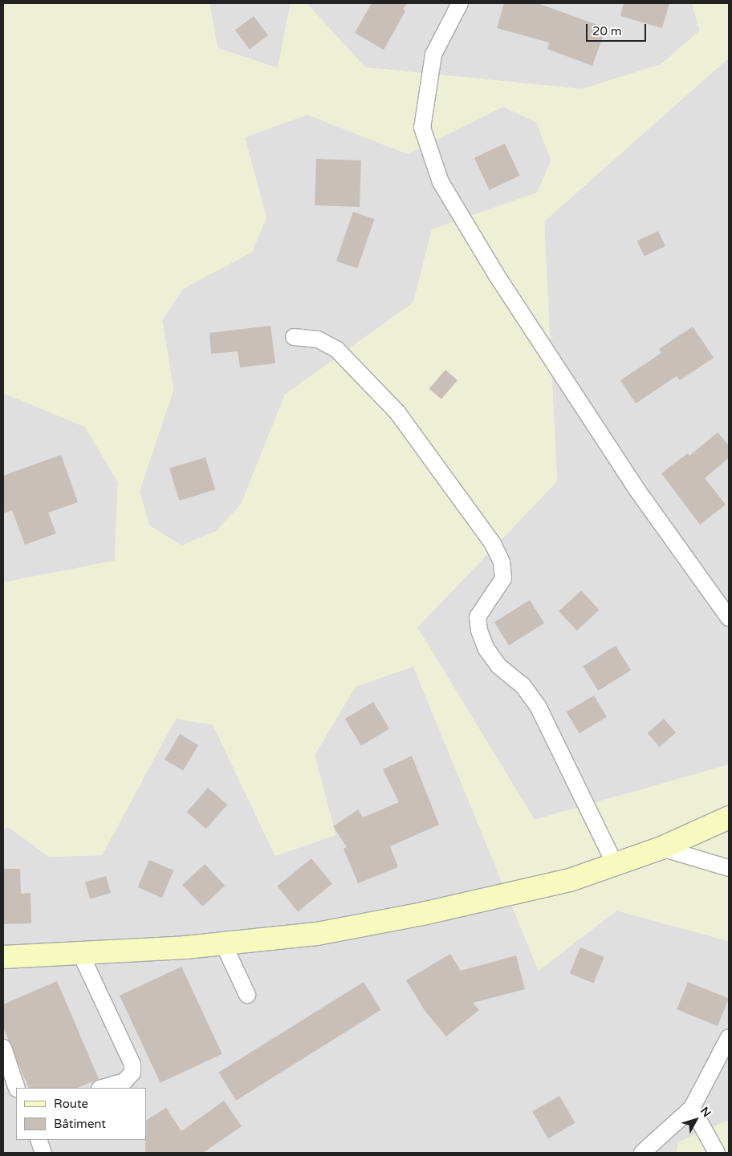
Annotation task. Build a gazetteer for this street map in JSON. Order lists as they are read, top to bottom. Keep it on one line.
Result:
{"legend":["Route","Bâtiment"],"scale_bar":"20 m","north":"top right"}
